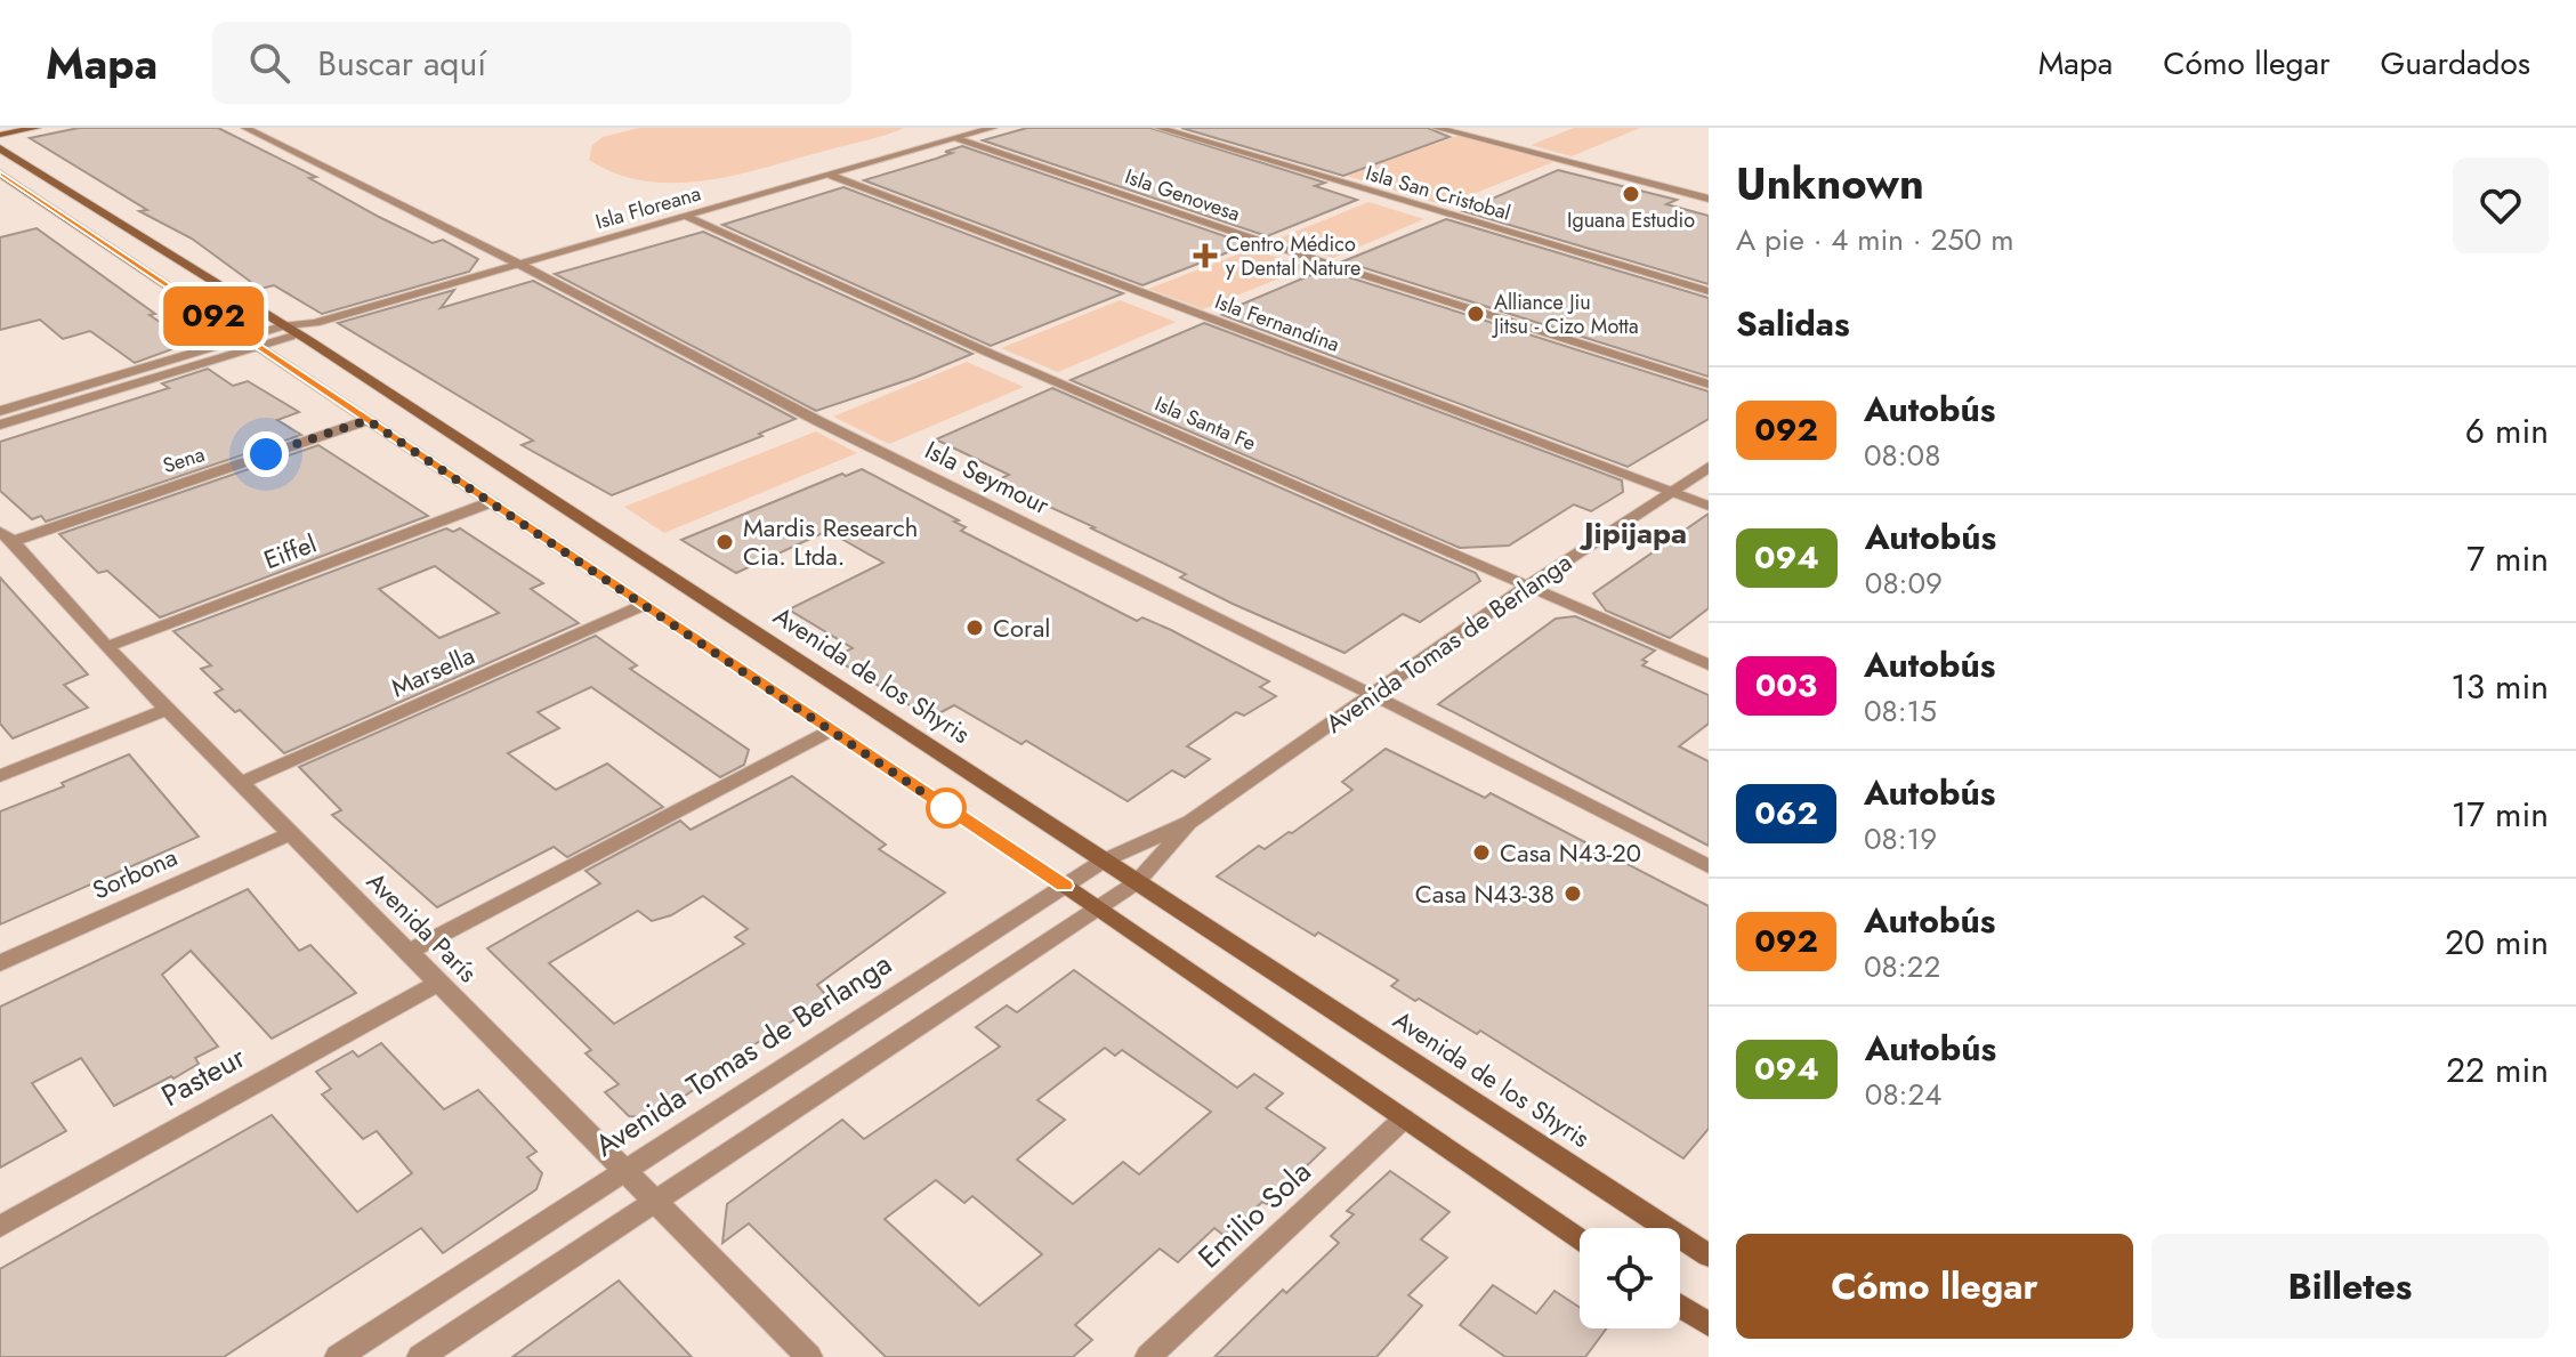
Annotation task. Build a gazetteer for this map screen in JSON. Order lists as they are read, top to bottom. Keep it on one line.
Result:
{"streets":{"main road":["Avenida de los Shyris"],"street":["Isla San Cristobal","Isla Genovesa","Isla Floreana","Isla Fernandina","Isla Santa Fe","Sena","Isla Seymour","Eiffel","Avenida Tomas de Berlanga","Marsella","Sorbona","Avenida París","Pasteur","Emilio Sola"]},"crossings":[["Isla Genovesa","Isla Floreana"],["Isla Floreana","Isla Fernandina"],["Isla Floreana","Isla Santa Fe"],["Isla Floreana","Isla Seymour"],["Isla Floreana","Avenida de los Shyris"],["Isla Fernandina","Avenida Tomas de Berlanga"],["Isla Santa Fe","Avenida Tomas de Berlanga"],["Sena","Avenida París"],["Isla Seymour","Avenida Tomas de Berlanga"],["Eiffel","Avenida París"],["Avenida Tomas de Berlanga","Avenida de los Shyris"],["Avenida Tomas de Berlanga","Avenida París"],["Marsella","Avenida París"],["Sorbona","Avenida París"],["Avenida París","Pasteur"]],"districts":["Jipijapa"],"places":{"other":["Iguana Estudio","Alliance Jiu Jitsu - Cizo Motta","Mardis Research Cia. Ltda.","Coral","Casa N43-20","Casa N43-38"],"health":["Centro Médico y Dental Nature"]},"lines":["bus line 092"],"page":{"header":"Mapa","search":"Buscar aquí","nav":["Mapa","Cómo llegar","Guardados"],"on_map":"092","heading":[["Unknown","A pie · 4 min · 250 m"],"Salidas"],"list":[{"mark":"092","name":"Autobús","note":"08:08","value":"6 min"},{"mark":"094","name":"Autobús","note":"08:09","value":"7 min"},{"mark":"003","name":"Autobús","note":"08:15","value":"13 min"},{"mark":"062","name":"Autobús","note":"08:19","value":"17 min"},{"mark":"092","name":"Autobús","note":"08:22","value":"20 min"},{"mark":"094","name":"Autobús","note":"08:24","value":"22 min"}],"buttons":["Cómo llegar","Billetes"]}}
